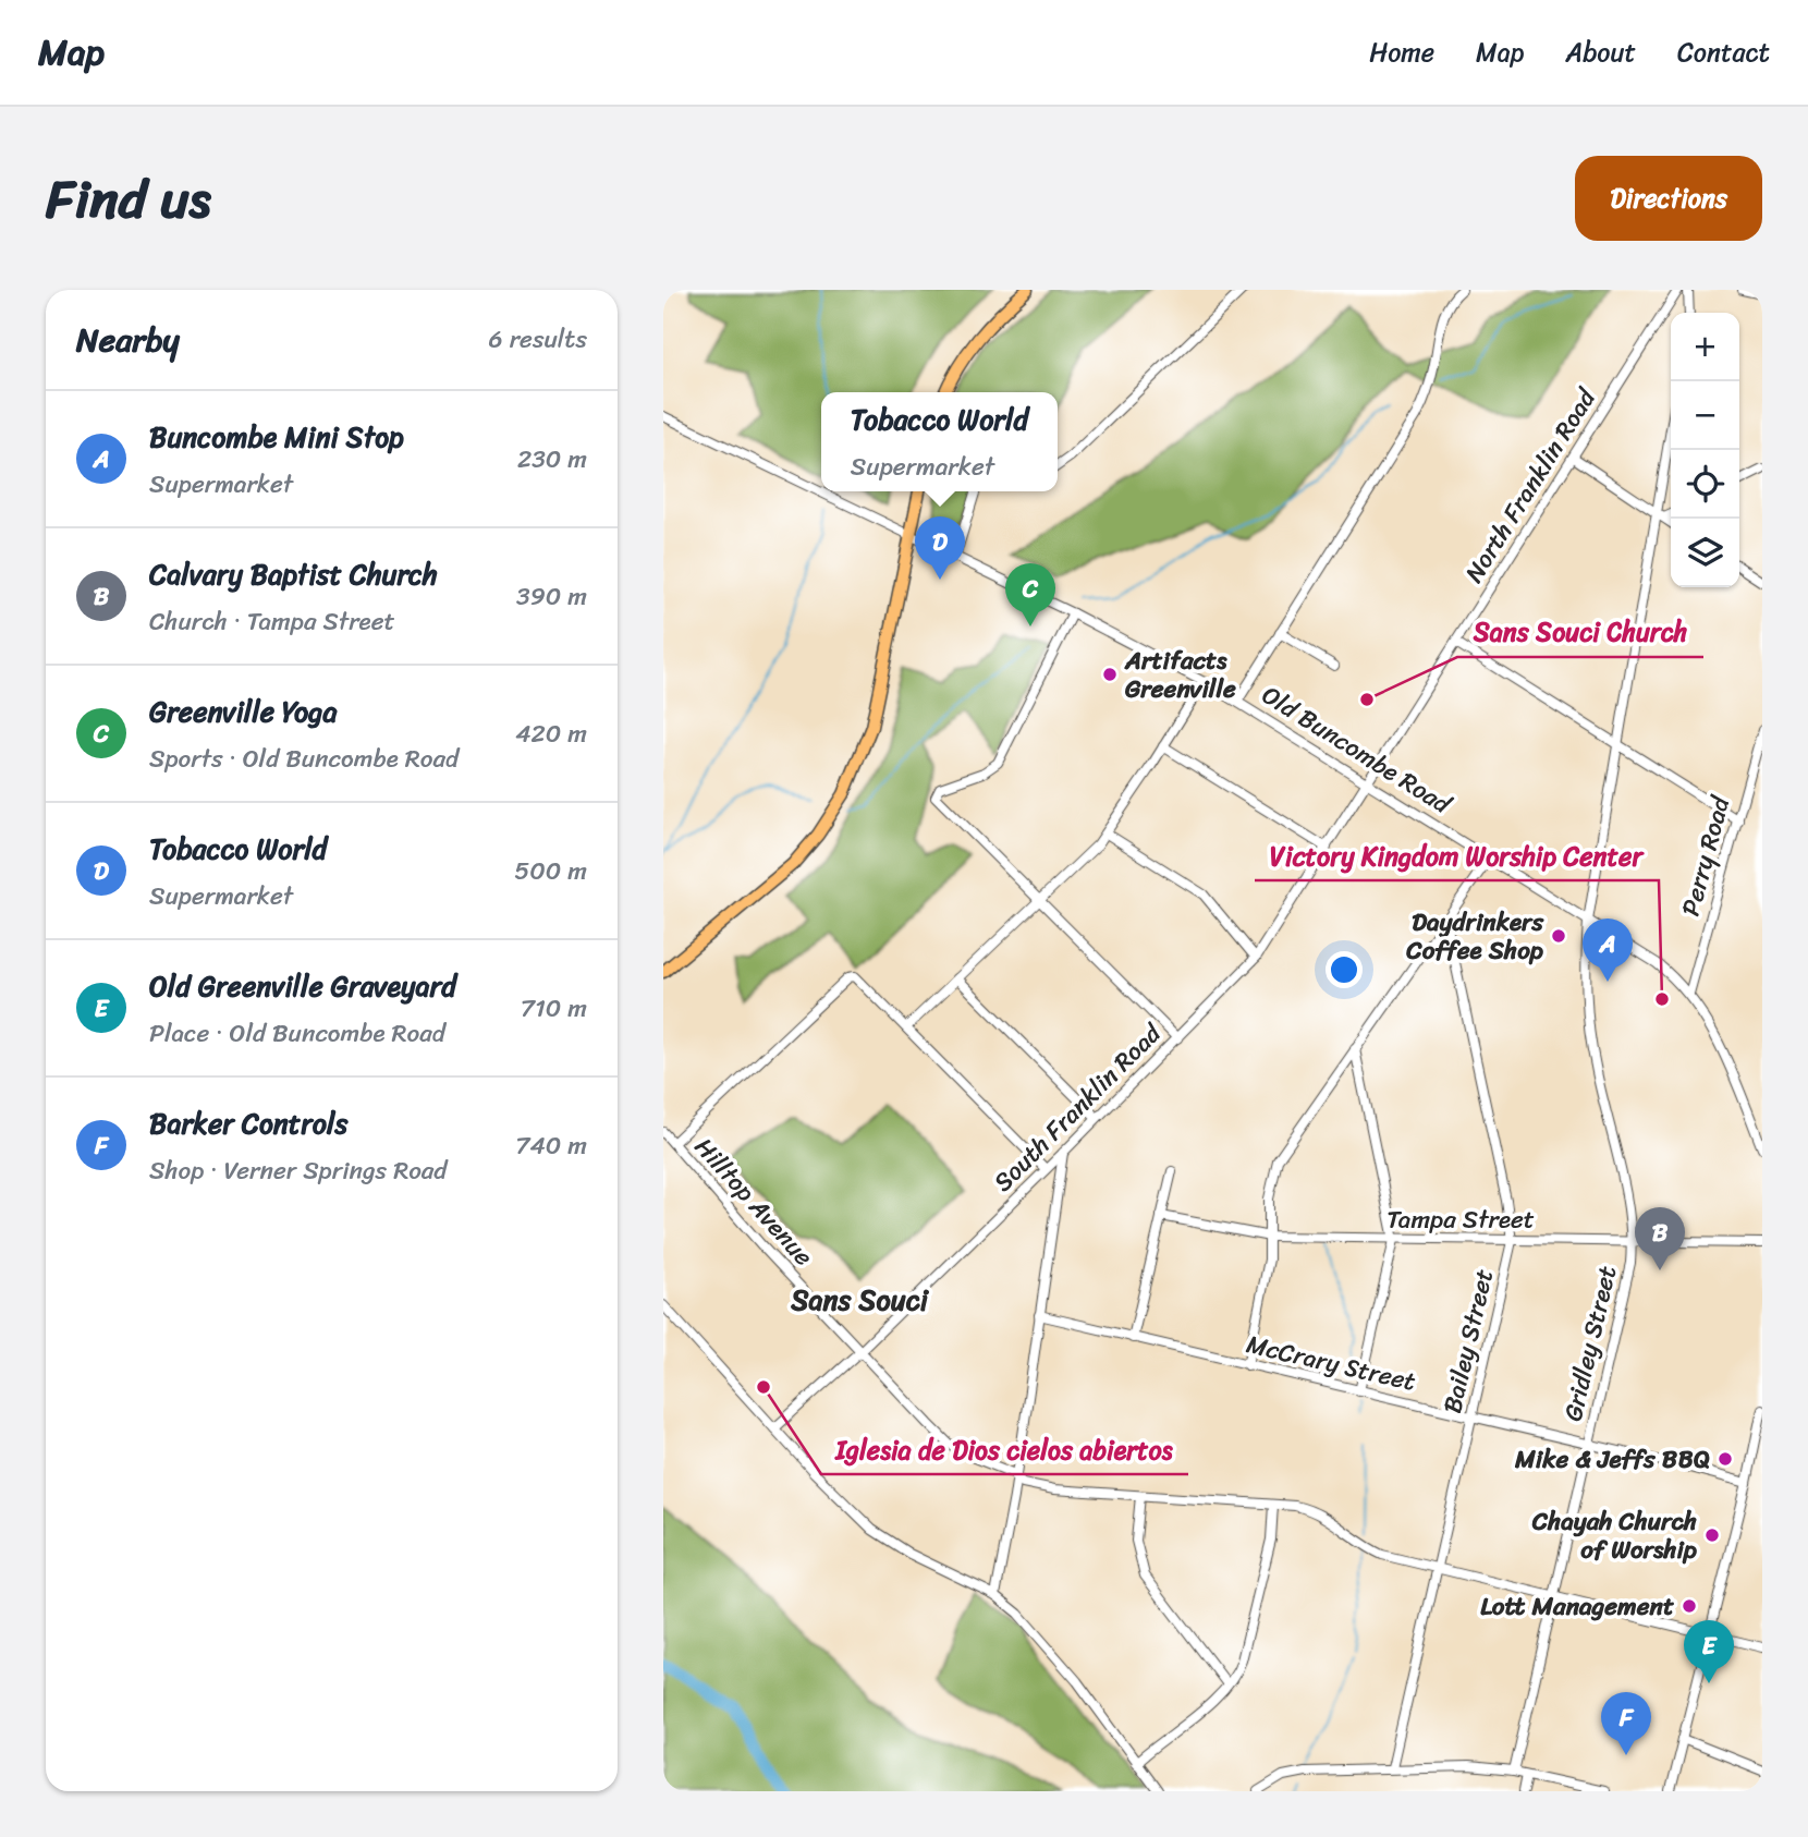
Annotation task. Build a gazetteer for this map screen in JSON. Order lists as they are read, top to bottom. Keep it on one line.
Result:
{"streets":{"street":["North Franklin Road","Old Buncombe Road","Perry Road","South Franklin Road","Hilltop Avenue","Tampa Street","Bailey Street","Gridley Street","McCrary Street"]},"crossings":[["North Franklin Road","Old Buncombe Road"],["North Franklin Road","South Franklin Road"],["Old Buncombe Road","Perry Road"],["Old Buncombe Road","South Franklin Road"],["Old Buncombe Road","Gridley Street"],["South Franklin Road","Hilltop Avenue"],["Hilltop Avenue","Bailey Street"],["Hilltop Avenue","Gridley Street"],["Tampa Street","Bailey Street"],["Tampa Street","Gridley Street"],["Bailey Street","McCrary Street"],["Gridley Street","McCrary Street"]],"districts":["Sans Souci"],"places":["Artifacts Greenville","Sans Souci Church","Daydrinkers Coffee Shop","Victory Kingdom Worship Center","Iglesia de Dios cielos abiertos","Mike & Jeffs BBQ","Chayah Church of Worship","Lott Management"],"page":{"header":"Map","nav":["Home","Map","About","Contact"],"title":"Find us","buttons":"Directions","heading":["Nearby","6 results"],"map_buttons":["+","−"],"list":[{"mark":"A","name":"Buncombe Mini Stop","note":"Supermarket","value":"230 m"},{"mark":"B","name":"Calvary Baptist Church","note":"Church · Tampa Street","value":"390 m"},{"mark":"C","name":"Greenville Yoga","note":"Sports · Old Buncombe Road","value":"420 m"},{"mark":"D","name":"Tobacco World","note":"Supermarket","value":"500 m"},{"mark":"E","name":"Old Greenville Graveyard","note":"Place · Old Buncombe Road","value":"710 m"},{"mark":"F","name":"Barker Controls","note":"Shop · Verner Springs Road","value":"740 m"}],"popup":["Tobacco World","Supermarket"],"pins":["D","C","A","B","E","F"]}}
